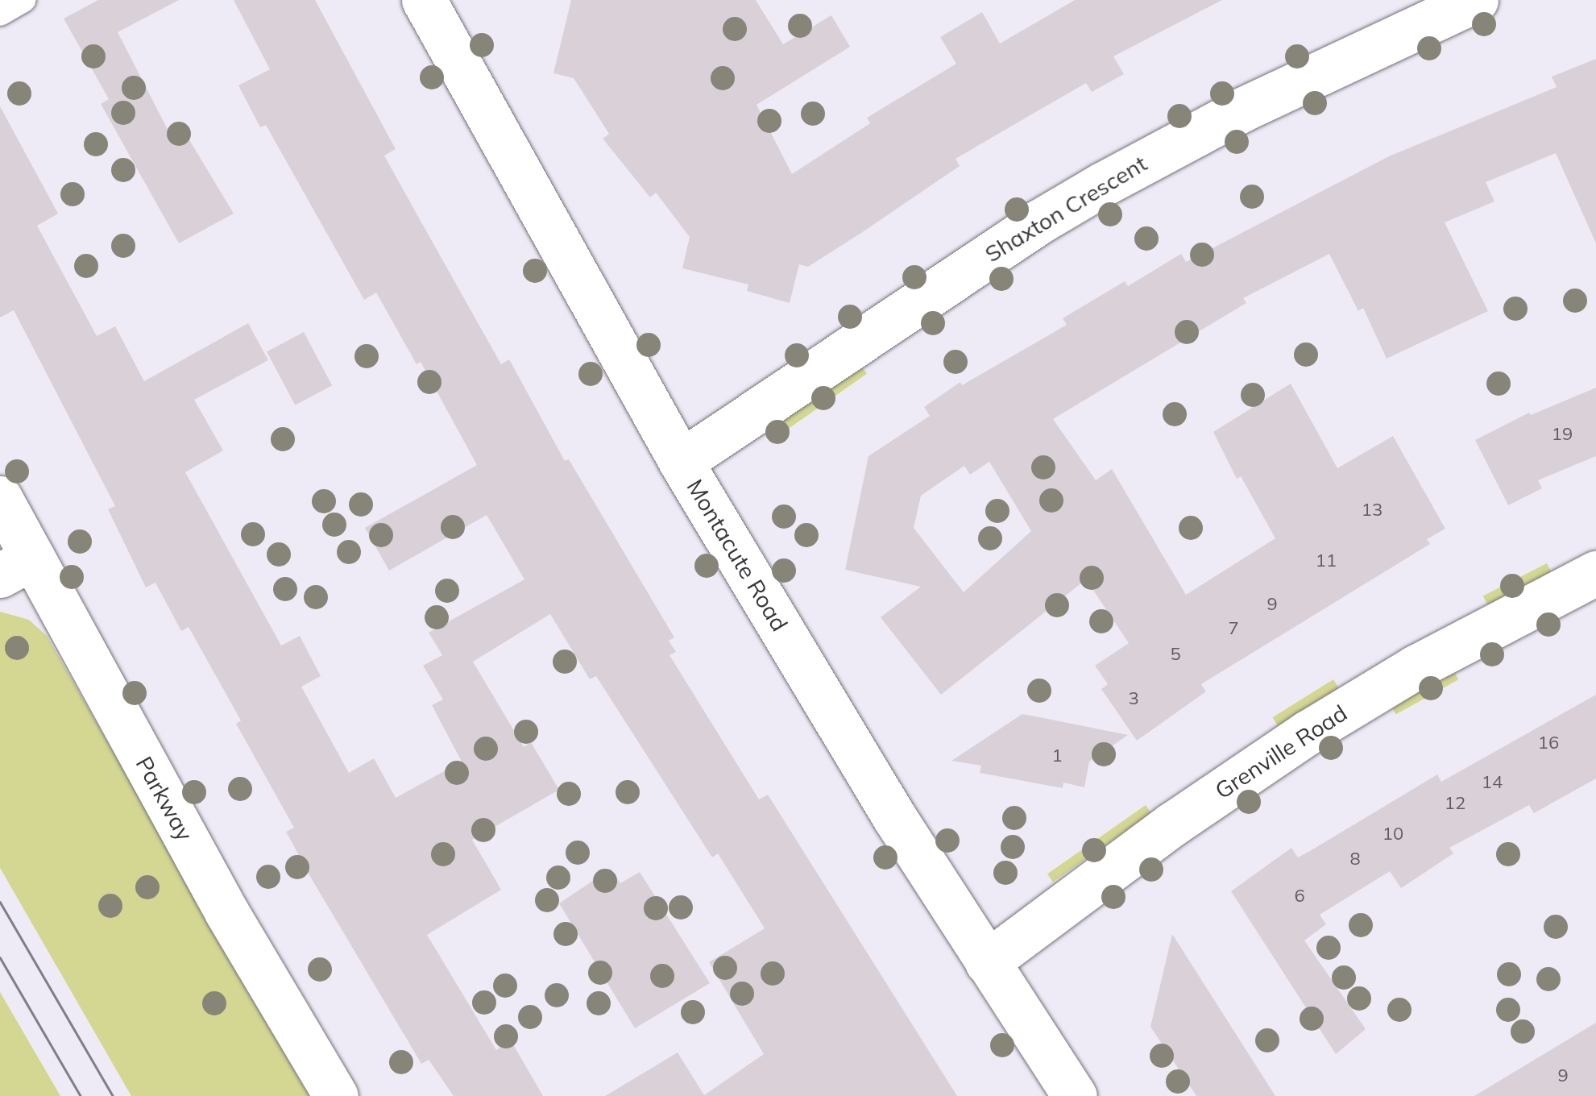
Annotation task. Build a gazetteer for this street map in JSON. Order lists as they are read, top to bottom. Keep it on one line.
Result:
{"streets":{"street":["Shaxton Crescent","Montacute Road","Grenville Road","Parkway"]},"crossings":[["Shaxton Crescent","Montacute Road"],["Montacute Road","Grenville Road"]],"house_numbers":["19","13","11","9","7","5","3","16","1","14","12","10","8","6","9"]}
